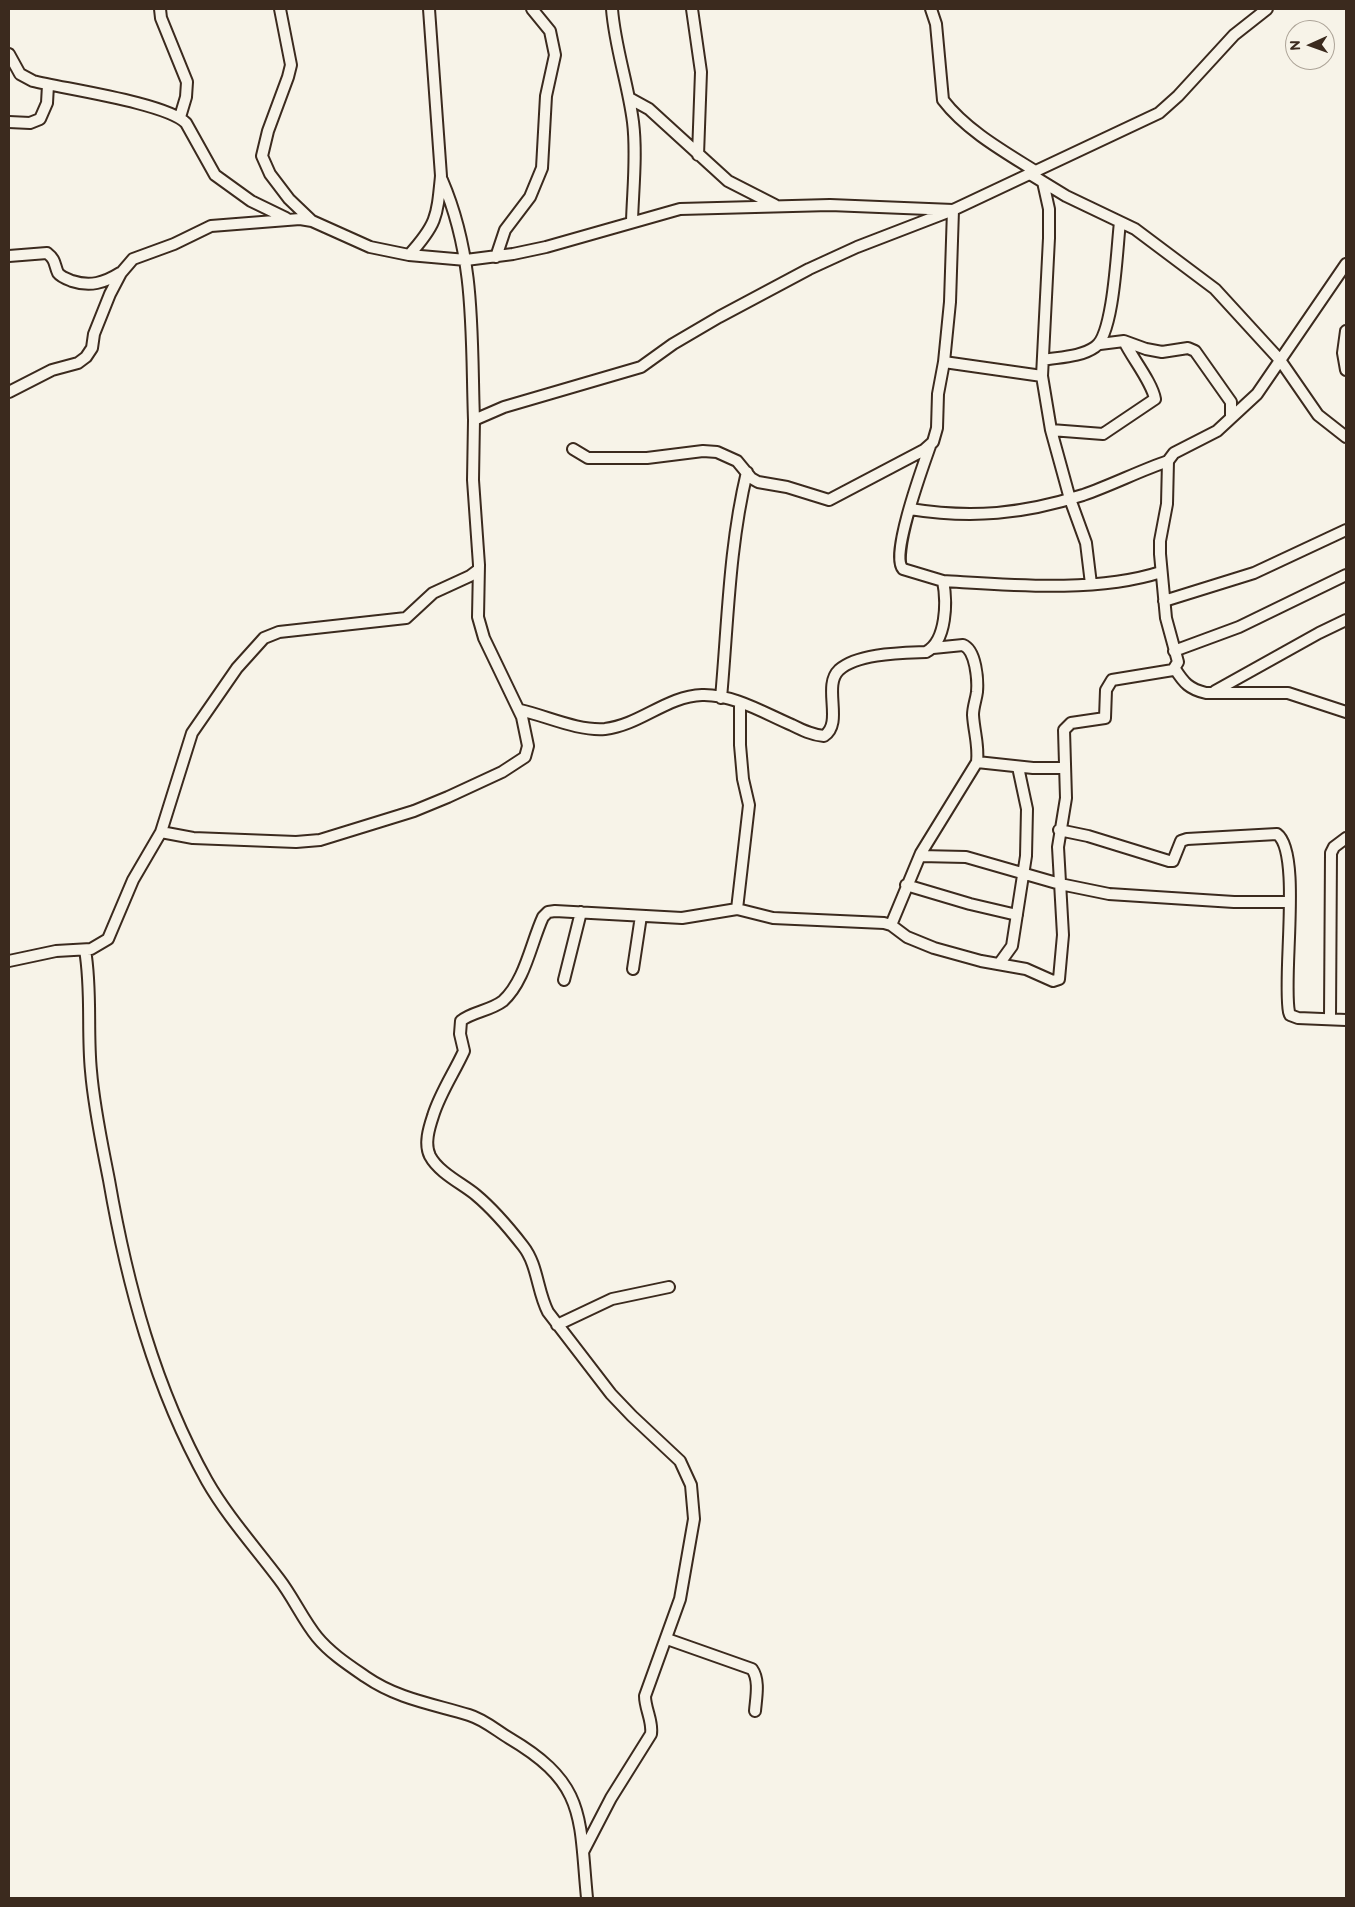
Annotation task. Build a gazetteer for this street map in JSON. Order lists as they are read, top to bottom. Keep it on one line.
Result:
{"north":"left"}
